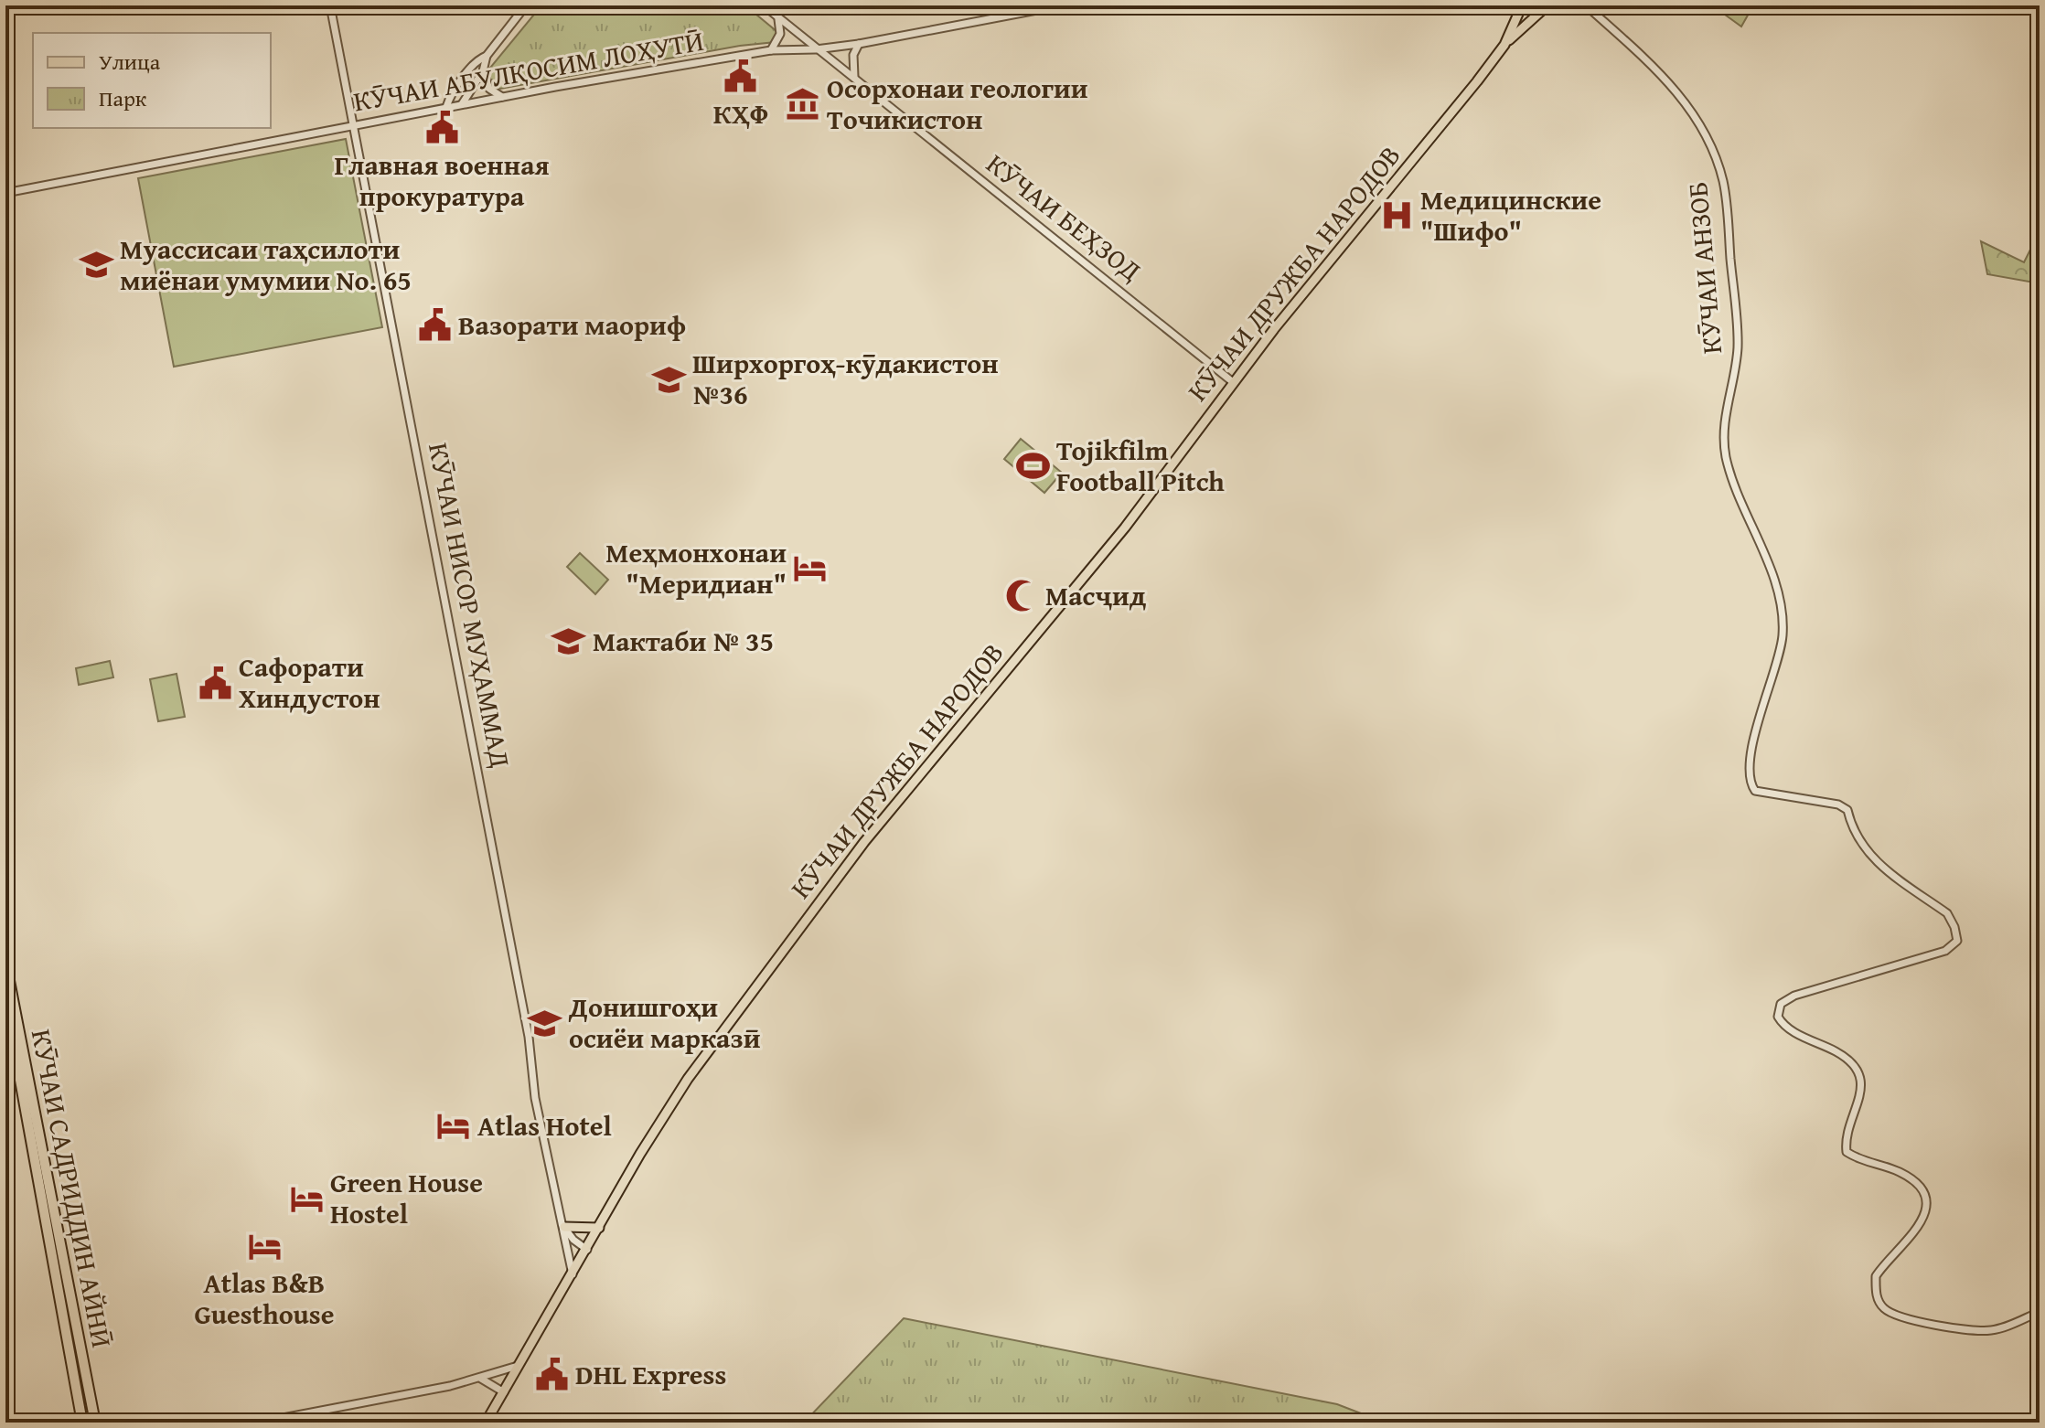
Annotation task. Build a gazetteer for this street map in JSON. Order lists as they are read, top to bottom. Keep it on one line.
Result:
{"streets":{"highway":["КӮЧАИ САДРИДДИН АЙНӢ"],"main road":["КӮЧАИ ДРУЖБА НАРОДОВ"],"street":["КӮЧАИ АБУЛҚОСИМ ЛОҲУТӢ","КӮЧАИ БЕҲЗОД","КӮЧАИ АНЗОБ","КӮЧАИ НИСОР МУҲАММАД"]},"crossings":[["КӮЧАИ АБУЛҚОСИМ ЛОҲУТӢ","КӮЧАИ БЕҲЗОД"],["КӮЧАИ АБУЛҚОСИМ ЛОҲУТӢ","КӮЧАИ НИСОР МУҲАММАД"],["КӮЧАИ БЕҲЗОД","КӮЧАИ ДРУЖБА НАРОДОВ"],["КӮЧАИ ДРУЖБА НАРОДОВ","КӮЧАИ НИСОР МУҲАММАД"]],"places":{"public building":["КҲФ","Главная военная прокуратура","Вазорати маориф","Сафорати Хиндустон","DHL Express"],"museum":["Осорхонаи геологии Точикистон"],"hospital":["Медицинские \"Шифо\""],"school or university":["Муассисаи таҳсилоти миёнаи умумии No. 65","Ширхоргоҳ-кӯдакистон №36","Мактаби № 35","Донишгоҳи осиёи марказӣ"],"sports":["Tojikfilm Football Pitch"],"hotel":["Меҳмонхонаи \"Меридиан\"","Atlas Hotel","Green House Hostel","Atlas B&B Guesthouse"],"mosque":["Масҷид"]},"legend":["Улица","Парк"]}
